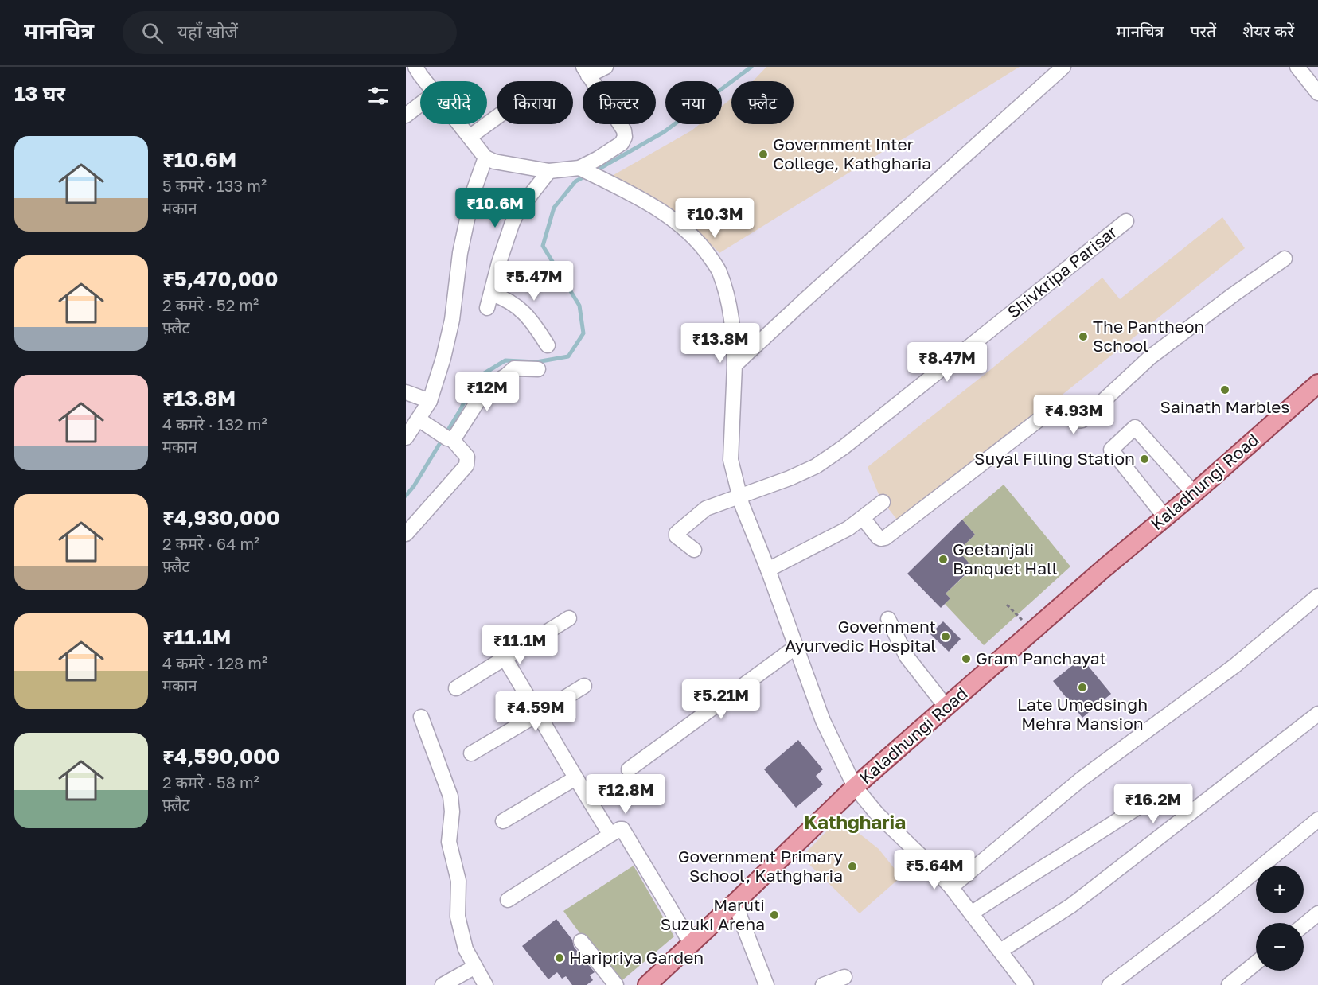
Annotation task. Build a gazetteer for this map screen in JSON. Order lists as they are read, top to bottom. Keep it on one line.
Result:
{"streets":{"main road":["Kaladhungi Road"],"street":["Shivkripa Parisar"]},"districts":["Kathgharia"],"places":["Government Inter College, Kathgharia","The Pantheon School","Sainath Marbles","Suyal Filling Station","Geetanjali Banquet Hall","Government Ayurvedic Hospital","Gram Panchayat","Late Umedsingh Mehra Mansion","Government Primary School, Kathgharia","Maruti Suzuki Arena","Haripriya Garden"],"page":{"header":"मानचित्र","search":"यहाँ खोजें","nav":["मानचित्र","परतें","शेयर करें"],"heading":"13 घर","chip":["खरीदें","किराया","फ़िल्टर","नया","फ़्लैट"],"list":[{"name":"₹10.6M","note":"5 कमरे · 133 m² · मकान"},{"name":"₹5,470,000","note":"2 कमरे · 52 m² · फ़्लैट"},{"name":"₹13.8M","note":"4 कमरे · 132 m² · मकान"},{"name":"₹4,930,000","note":"2 कमरे · 64 m² · फ़्लैट"},{"name":"₹11.1M","note":"4 कमरे · 128 m² · मकान"},{"name":"₹4,590,000","note":"2 कमरे · 58 m² · फ़्लैट"}],"price":["₹10.6M","₹10.3M","₹5.47M","₹13.8M","₹8.47M","₹12M","₹4.93M","₹11.1M","₹5.21M","₹4.59M","₹12.8M","₹16.2M","₹5.64M"],"map_buttons":["+","−"]}}
